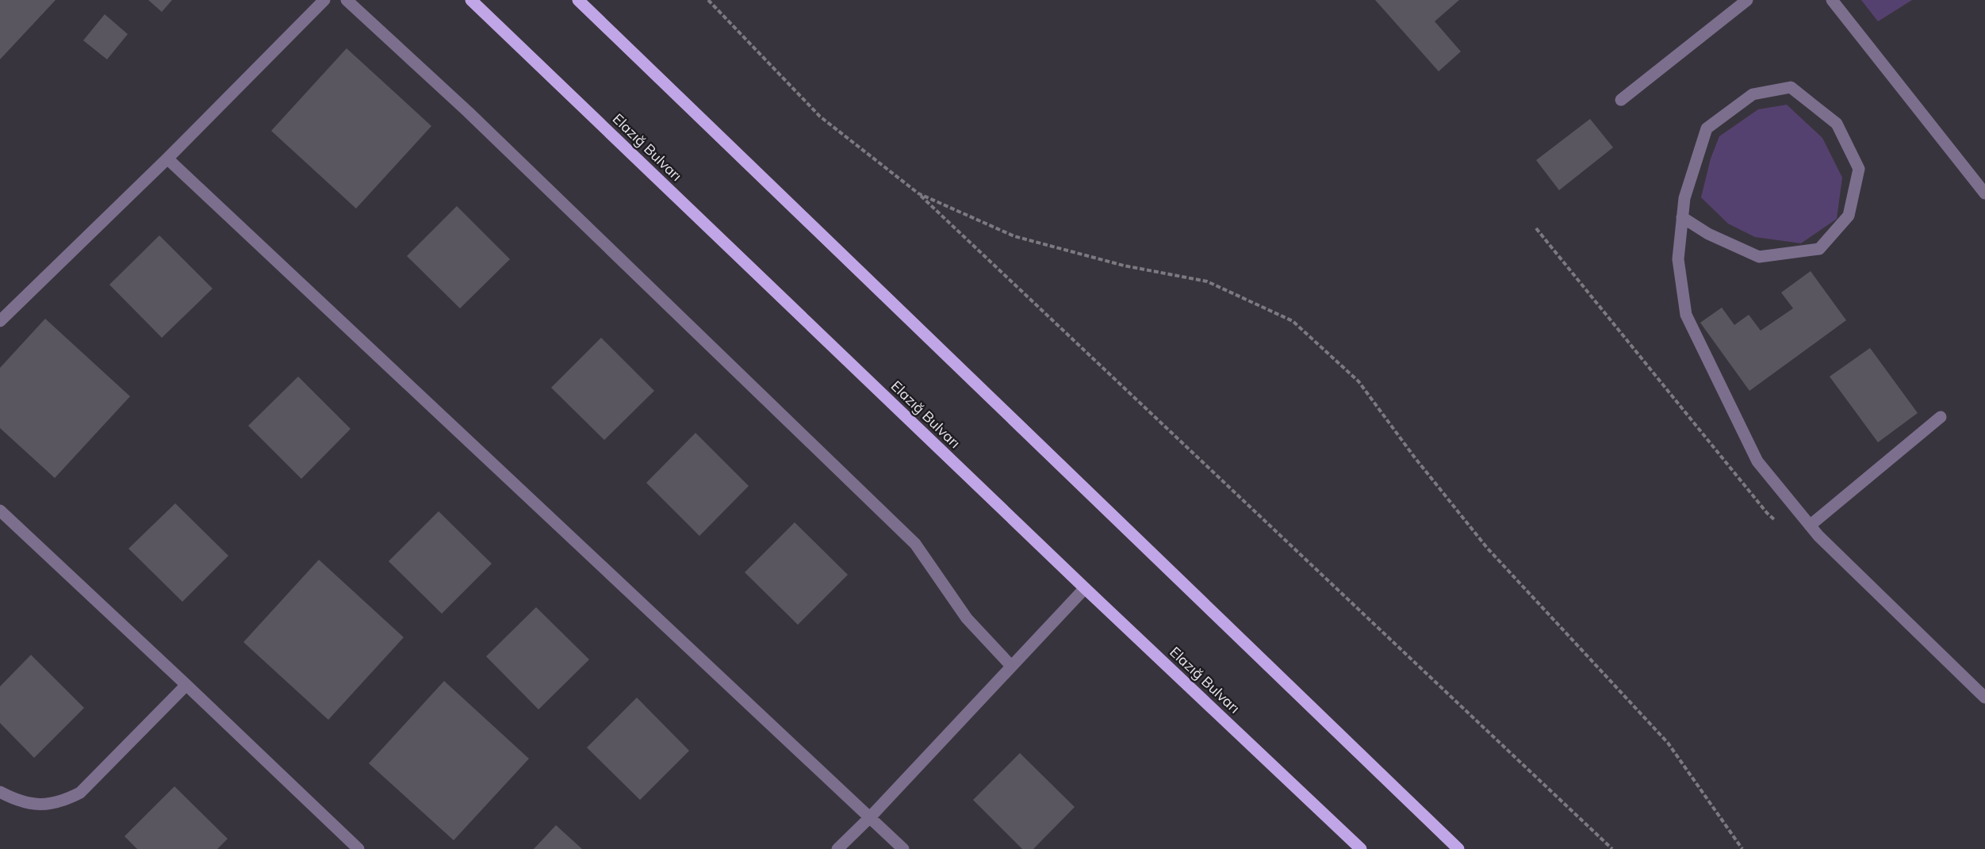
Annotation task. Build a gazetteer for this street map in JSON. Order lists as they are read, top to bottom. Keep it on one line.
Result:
{"streets":{"main road":["Elazığ Bulvarı"]}}
